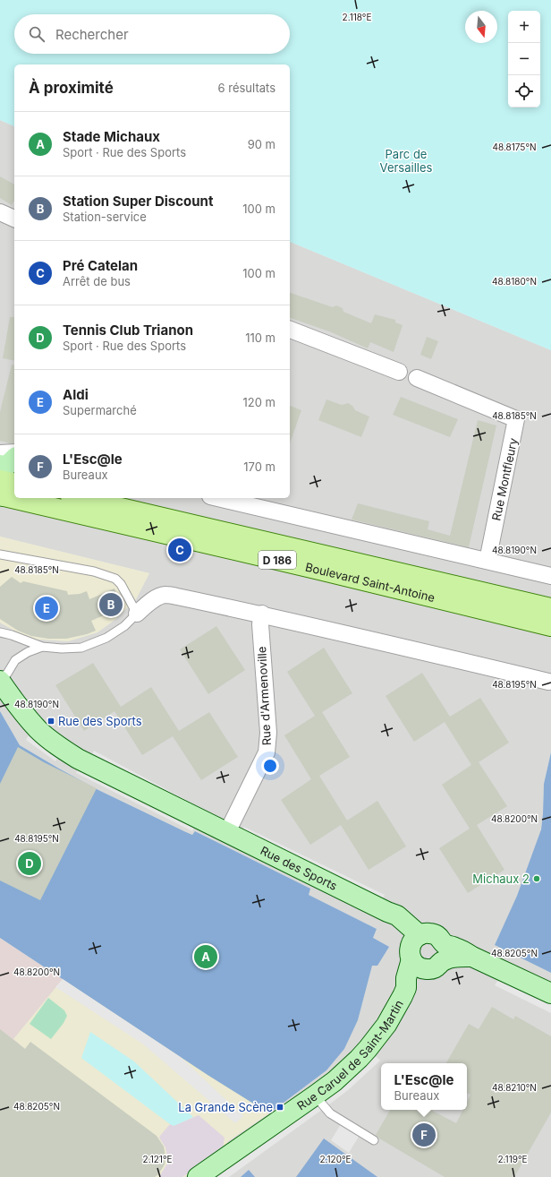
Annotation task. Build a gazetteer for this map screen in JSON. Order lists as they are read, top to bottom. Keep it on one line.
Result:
{"streets":{"main road":["D 186","Boulevard Saint-Antoine","Rue des Sports","Rue Caruel de Saint-Martin"],"street":["Rue Montfleury","Rue d'Armenoville"]},"crossings":[["Rue d'Armenoville","Rue des Sports"],["Rue des Sports","Rue Caruel de Saint-Martin"]],"parks":["Parc de Versailles"],"places":{"transit":["Rue des Sports","La Grande Scène"],"other":["Michaux 2"]},"north":"bottom","page":{"map_buttons":["+","−"],"search":"Rechercher","heading":["À proximité","6 résultats"],"list":[{"mark":"A","name":"Stade Michaux","note":"Sport · Rue des Sports","value":"90 m"},{"mark":"B","name":"Station Super Discount","note":"Station-service","value":"100 m"},{"mark":"C","name":"Pré Catelan","note":"Arrêt de bus","value":"100 m"},{"mark":"D","name":"Tennis Club Trianon","note":"Sport · Rue des Sports","value":"110 m"},{"mark":"E","name":"Aldi","note":"Supermarché","value":"120 m"},{"mark":"F","name":"L'Esc@le","note":"Bureaux","value":"170 m"}],"pins":["C","B","E","D","A","F"],"popup":["L'Esc@le","Bureaux"]},"coordinates":["2.118°E","48.8175°N","48.8180°N","48.8185°N","48.8190°N","48.8195°N","48.8200°N","48.8205°N","48.8210°N","2.121°E","2.120°E","2.119°E"]}
